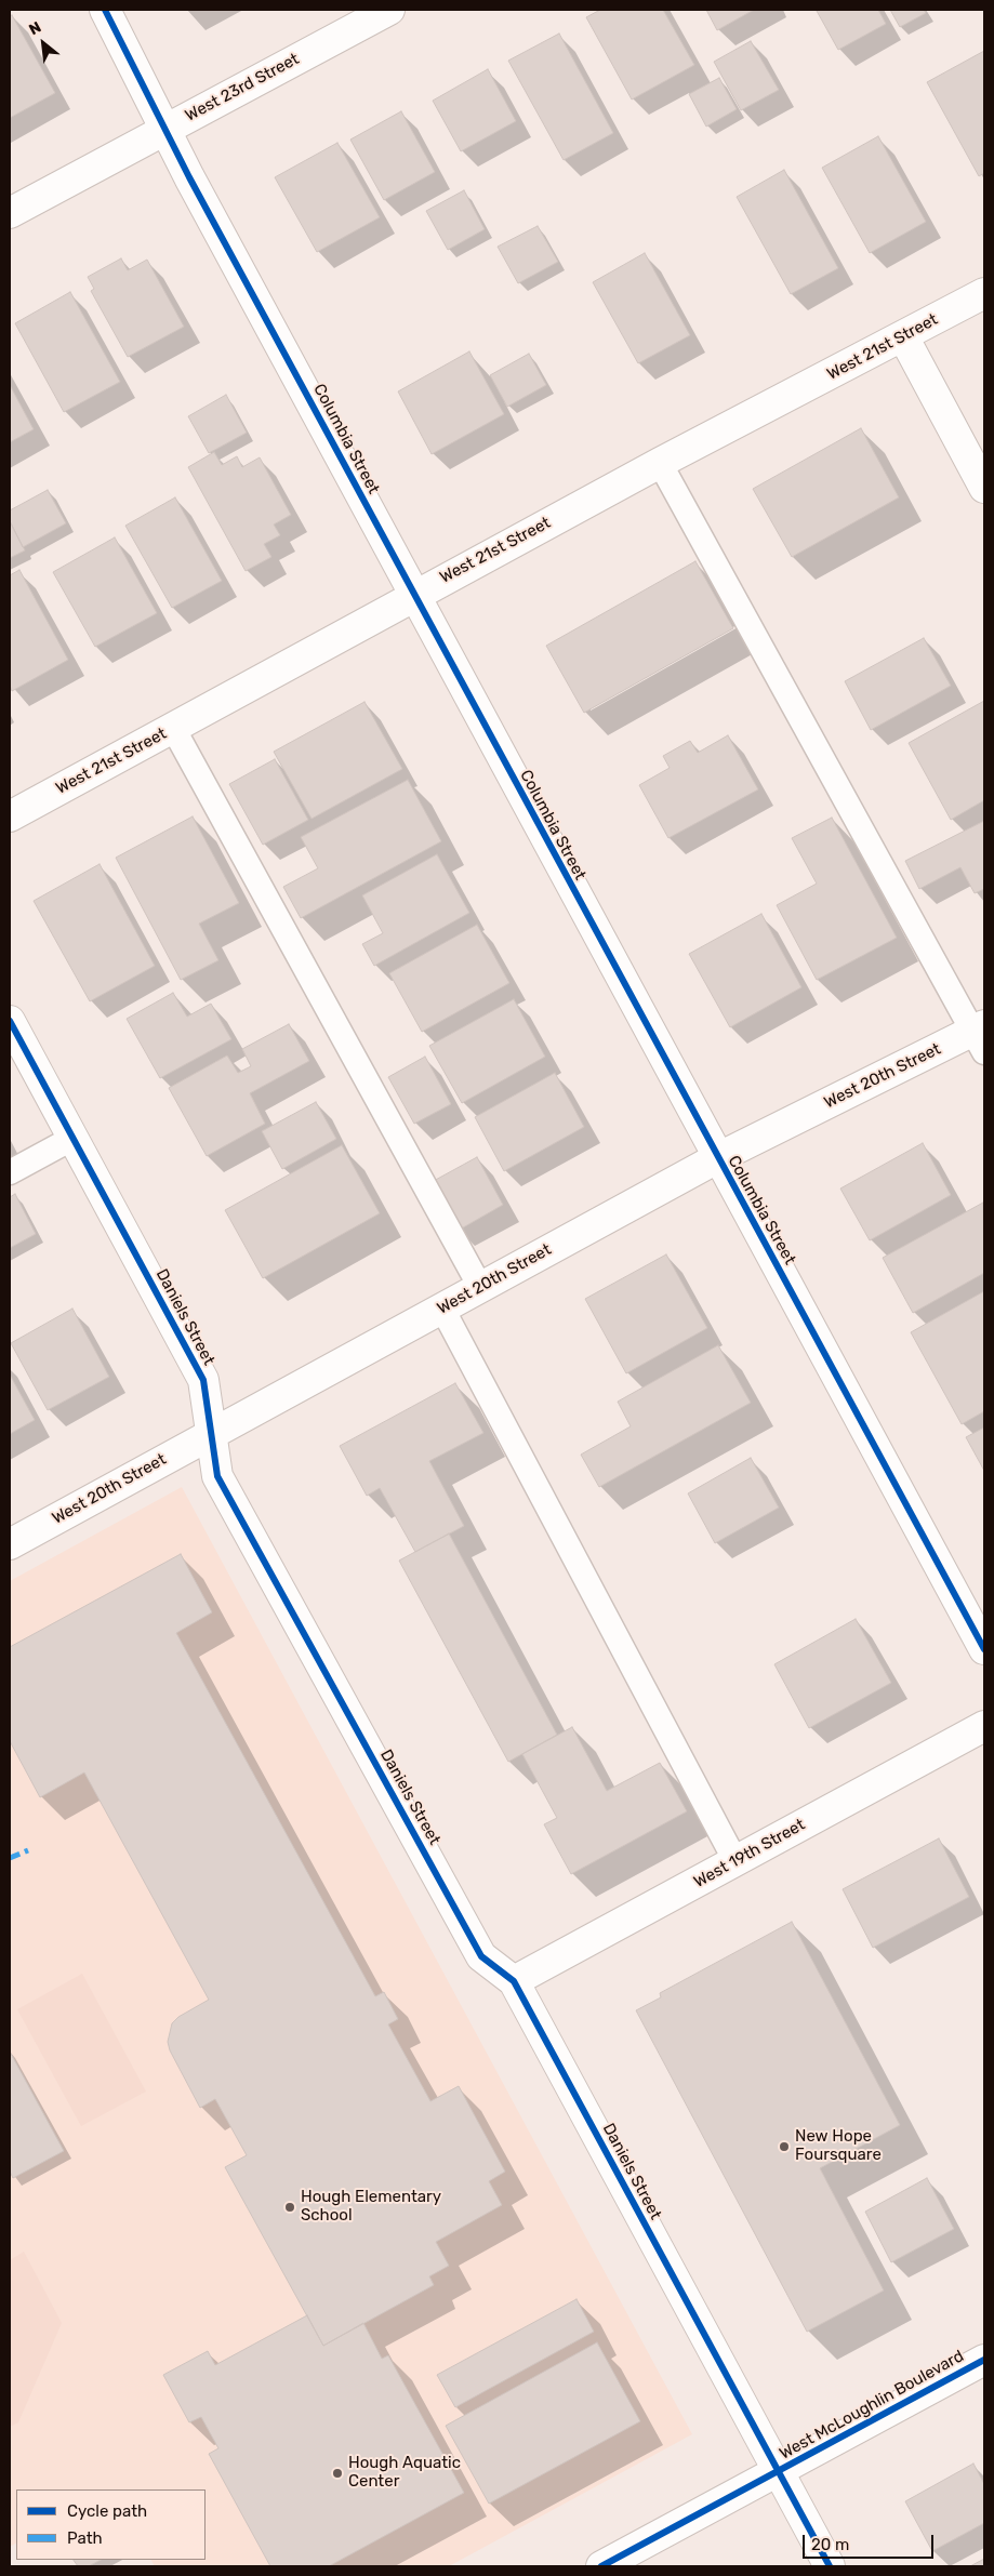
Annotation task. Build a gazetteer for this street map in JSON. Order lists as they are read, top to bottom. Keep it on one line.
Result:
{"streets":{"street":["West 23rd Street","West 21st Street","Columbia Street","West 20th Street","Daniels Street","West 19th Street","West McLoughlin Boulevard"]},"crossings":[["West 23rd Street","Columbia Street"],["West 21st Street","Columbia Street"],["Columbia Street","West 20th Street"],["West 20th Street","Daniels Street"],["Daniels Street","West 19th Street"],["Daniels Street","West McLoughlin Boulevard"]],"places":["New Hope Foursquare","Hough Elementary School","Hough Aquatic Center"],"legend":["Cycle path","Path"],"scale_bar":"20 m","north":"top left"}
